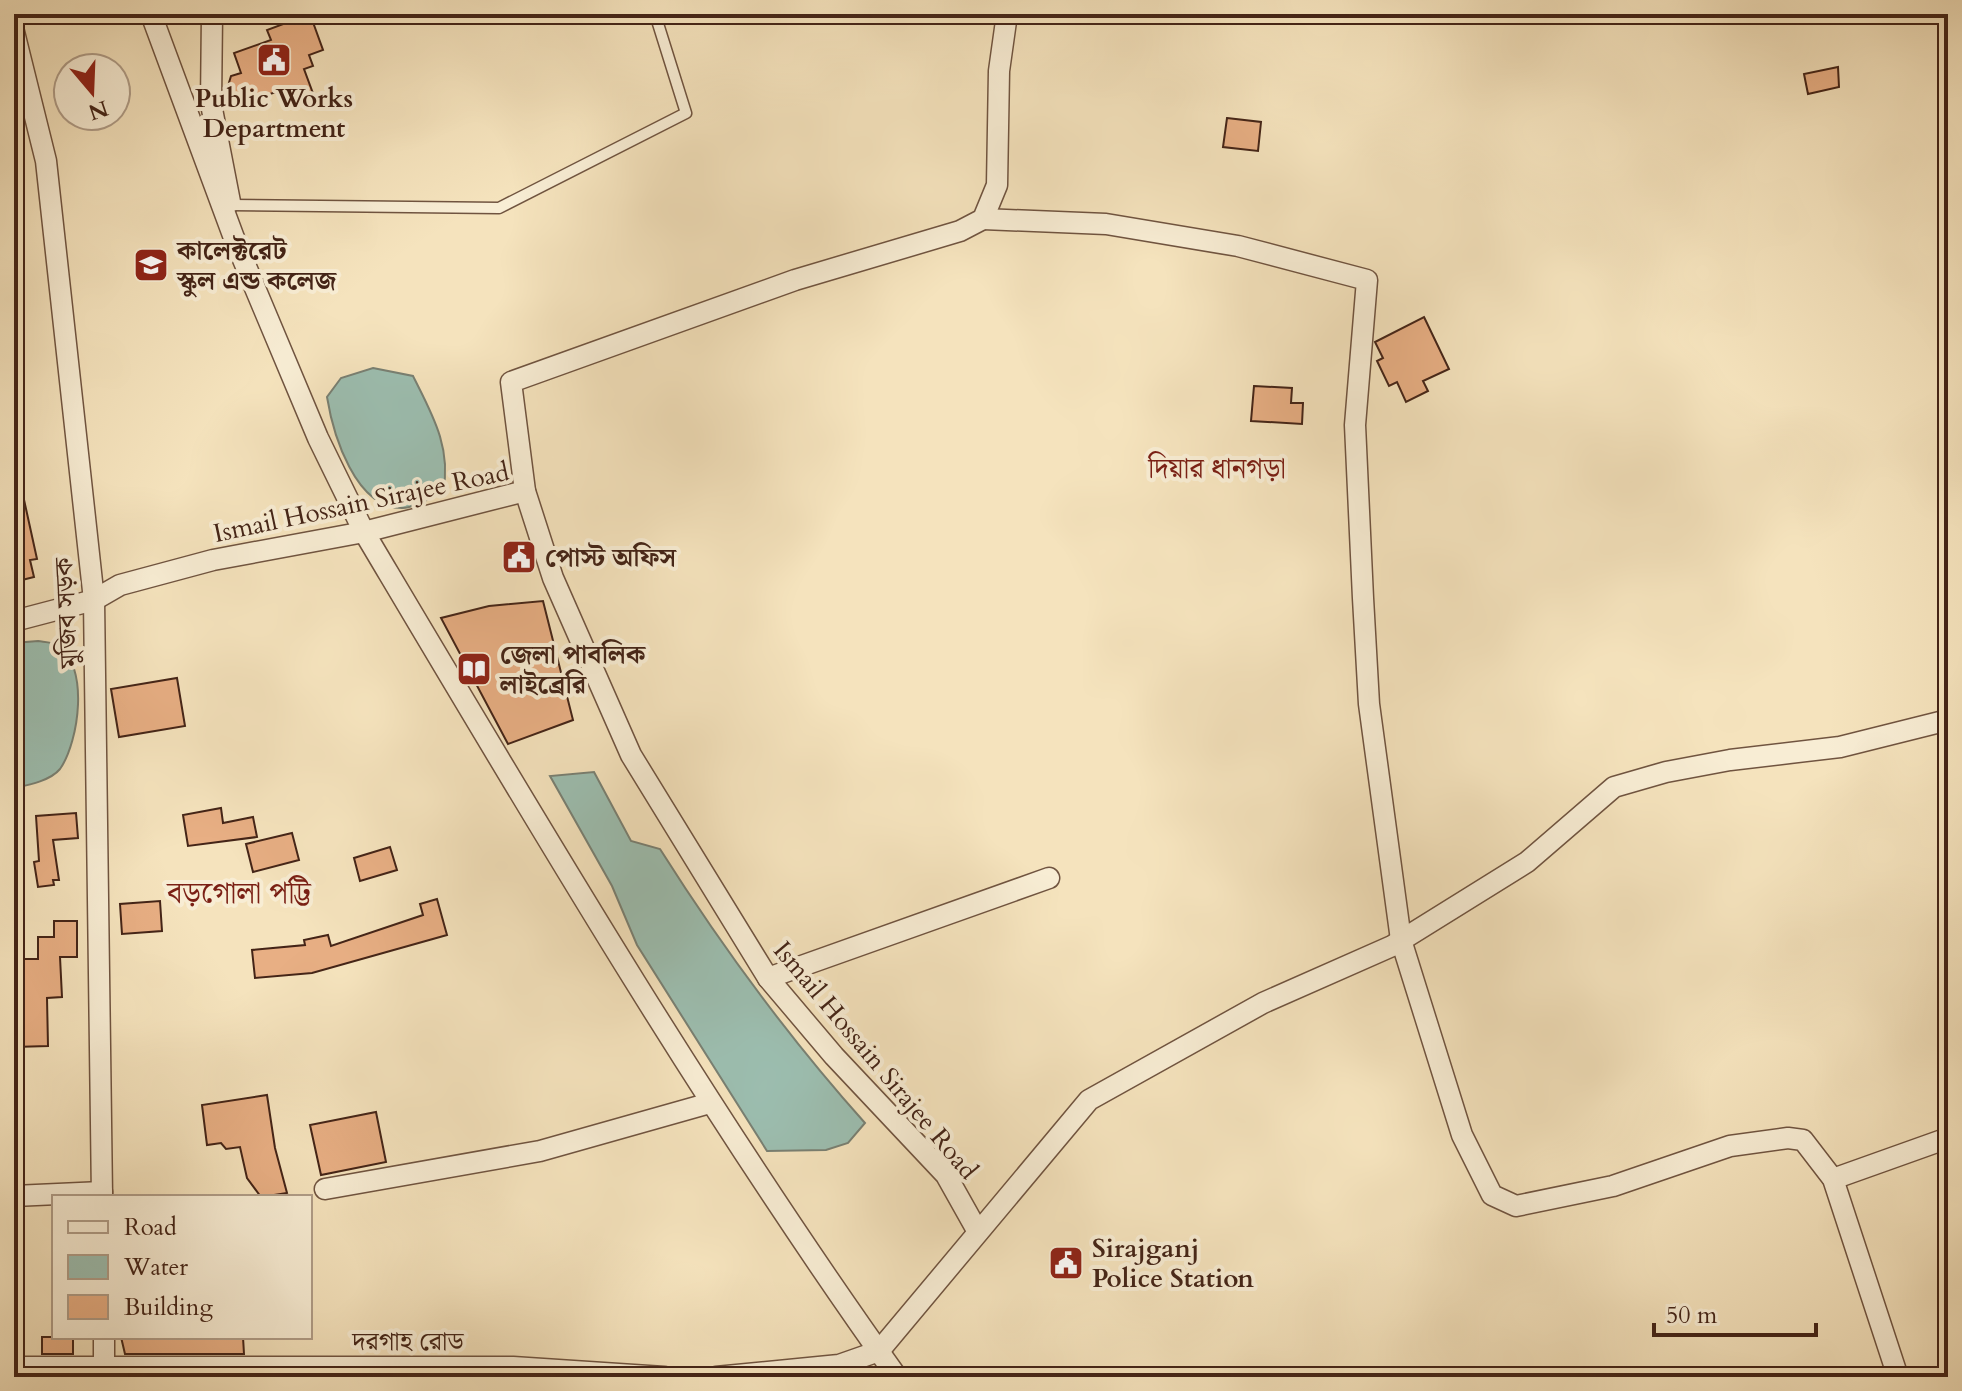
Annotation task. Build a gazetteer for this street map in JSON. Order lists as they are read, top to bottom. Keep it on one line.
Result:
{"streets":{"street":["Ismail Hossain Sirajee Road","মুজিব সড়ক","দরগাহ রোড"]},"crossings":[["Ismail Hossain Sirajee Road","মুজিব সড়ক"]],"districts":["দিয়ার ধানগড়া","বড়গোলা পট্টি"],"places":{"public building":["Public Works Department","পোস্ট অফিস","Sirajganj Police Station"],"school or university":["কালেক্টরেট স্কুল এন্ড কলেজ"],"library":["জেলা পাবলিক লাইব্রেরি"]},"legend":["Road","Water","Building"],"scale_bar":"50 m","north":"bottom"}
